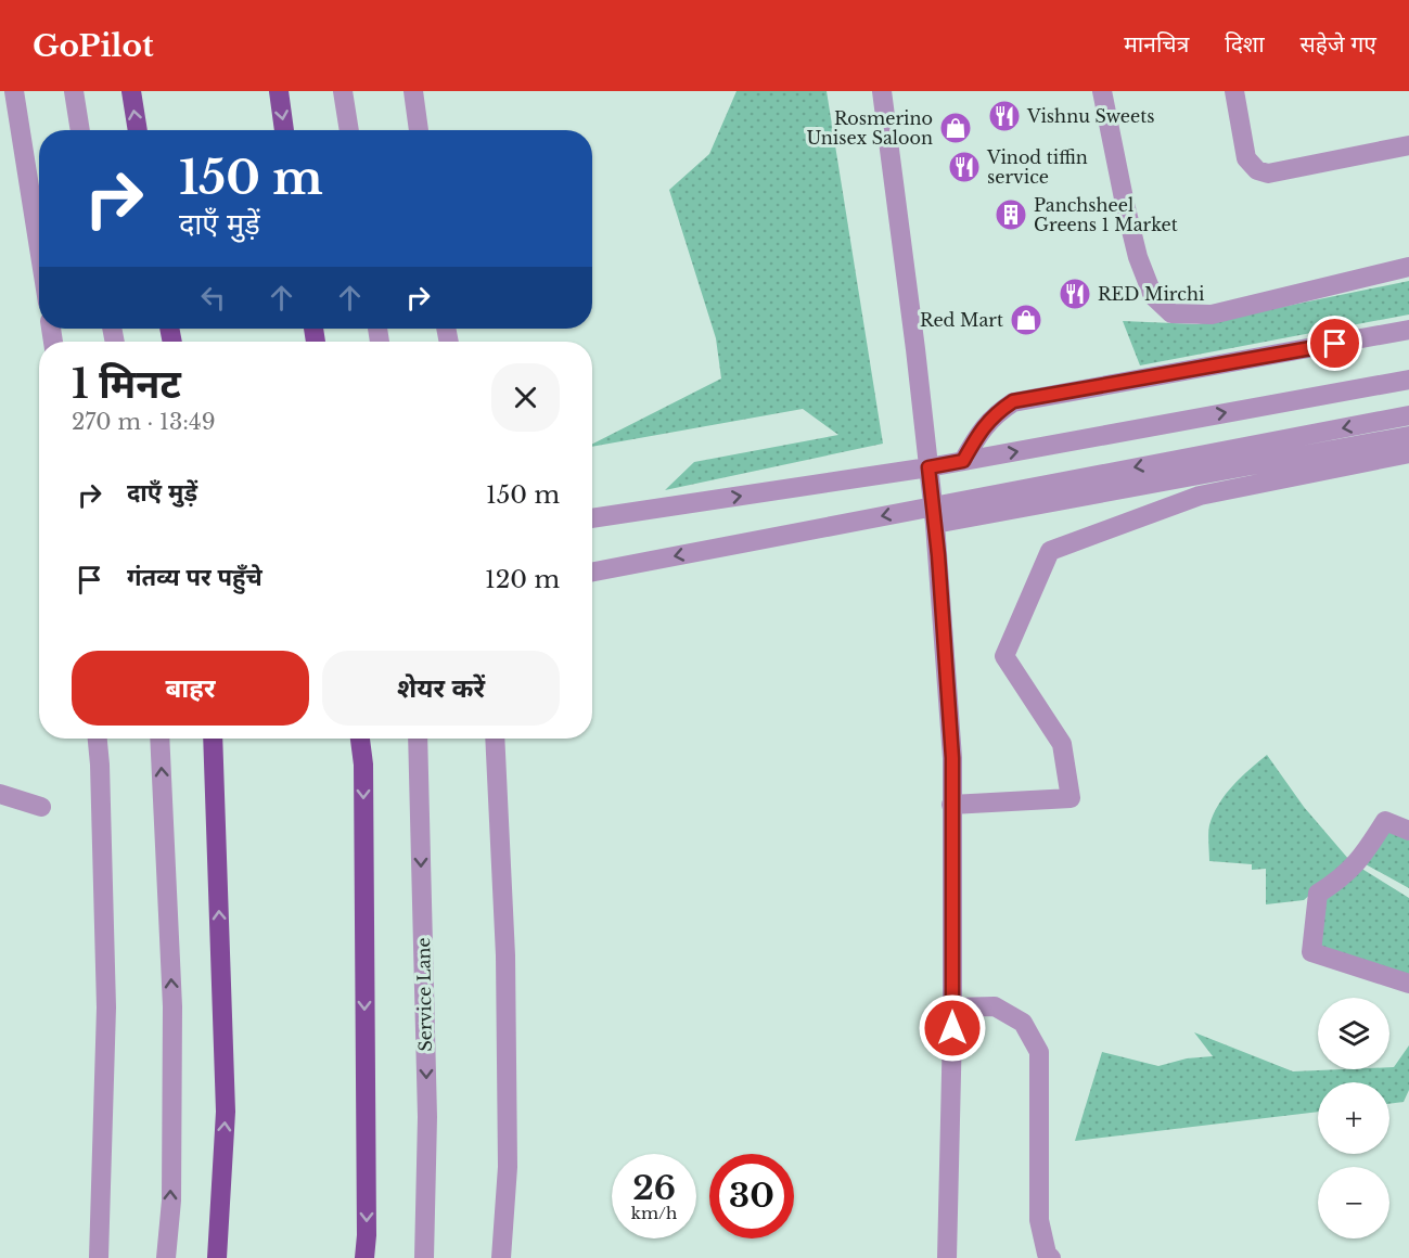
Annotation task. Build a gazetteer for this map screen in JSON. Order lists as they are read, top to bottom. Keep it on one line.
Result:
{"streets":{"street":["Service Lane"]},"places":{"restaurant":["Vishnu Sweets","Vinod tiffin service","RED Mirchi"],"shop":["Rosmerino Unisex Saloon","Red Mart"],"building":["Panchsheel Greens 1 Market"]},"page":{"header":"GoPilot","nav":["मानचित्र","दिशा","सहेजे गए"],"turn":["150 m","दाएँ मुड़ें"],"heading":["1 मिनट","270 m · 13:49"],"list":[{"name":"दाएँ मुड़ें","value":"150 m"},{"name":"गंतव्य पर पहुँचे","value":"120 m"}],"buttons":["बाहर","शेयर करें"],"map_buttons":["+","−"],"speed":"26 km/h","limit":"30"}}
